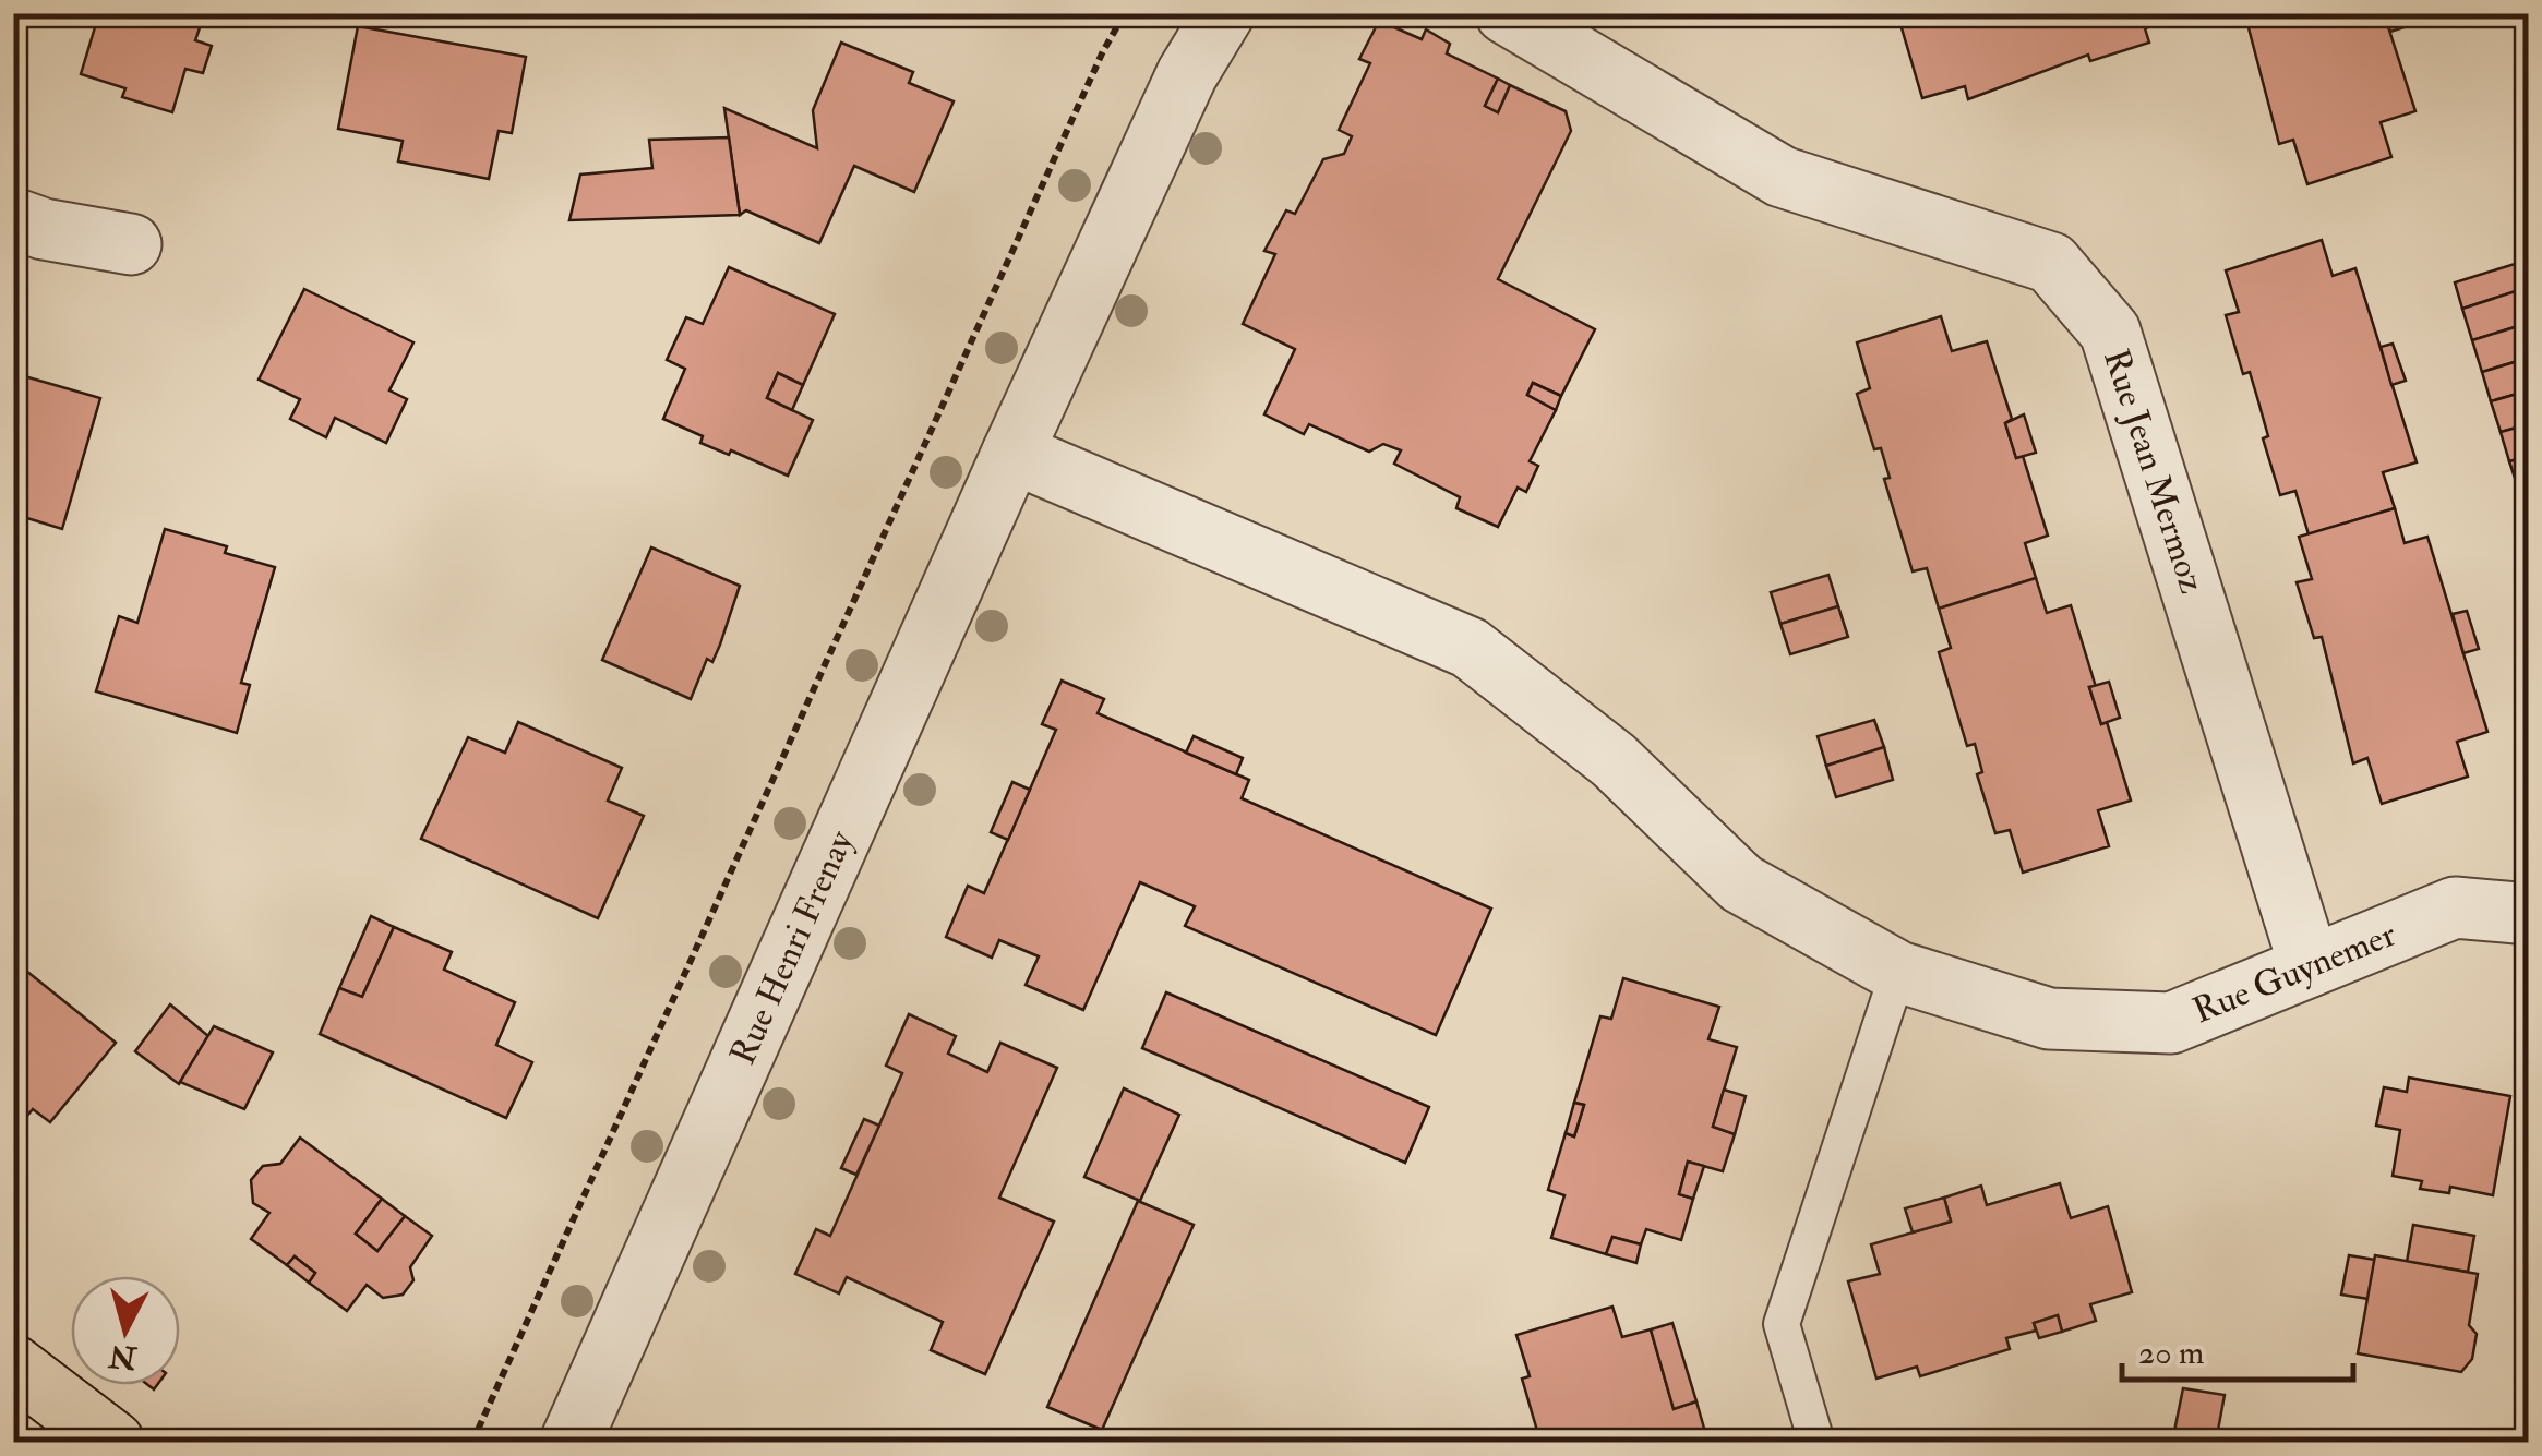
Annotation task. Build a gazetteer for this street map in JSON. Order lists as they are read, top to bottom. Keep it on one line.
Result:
{"streets":{"street":["Rue Jean Mermoz","Rue Henri Frenay","Rue Guynemer"]},"crossings":[["Rue Jean Mermoz","Rue Guynemer"],["Rue Henri Frenay","Rue Guynemer"]],"scale_bar":"20 m","north":"bottom"}
